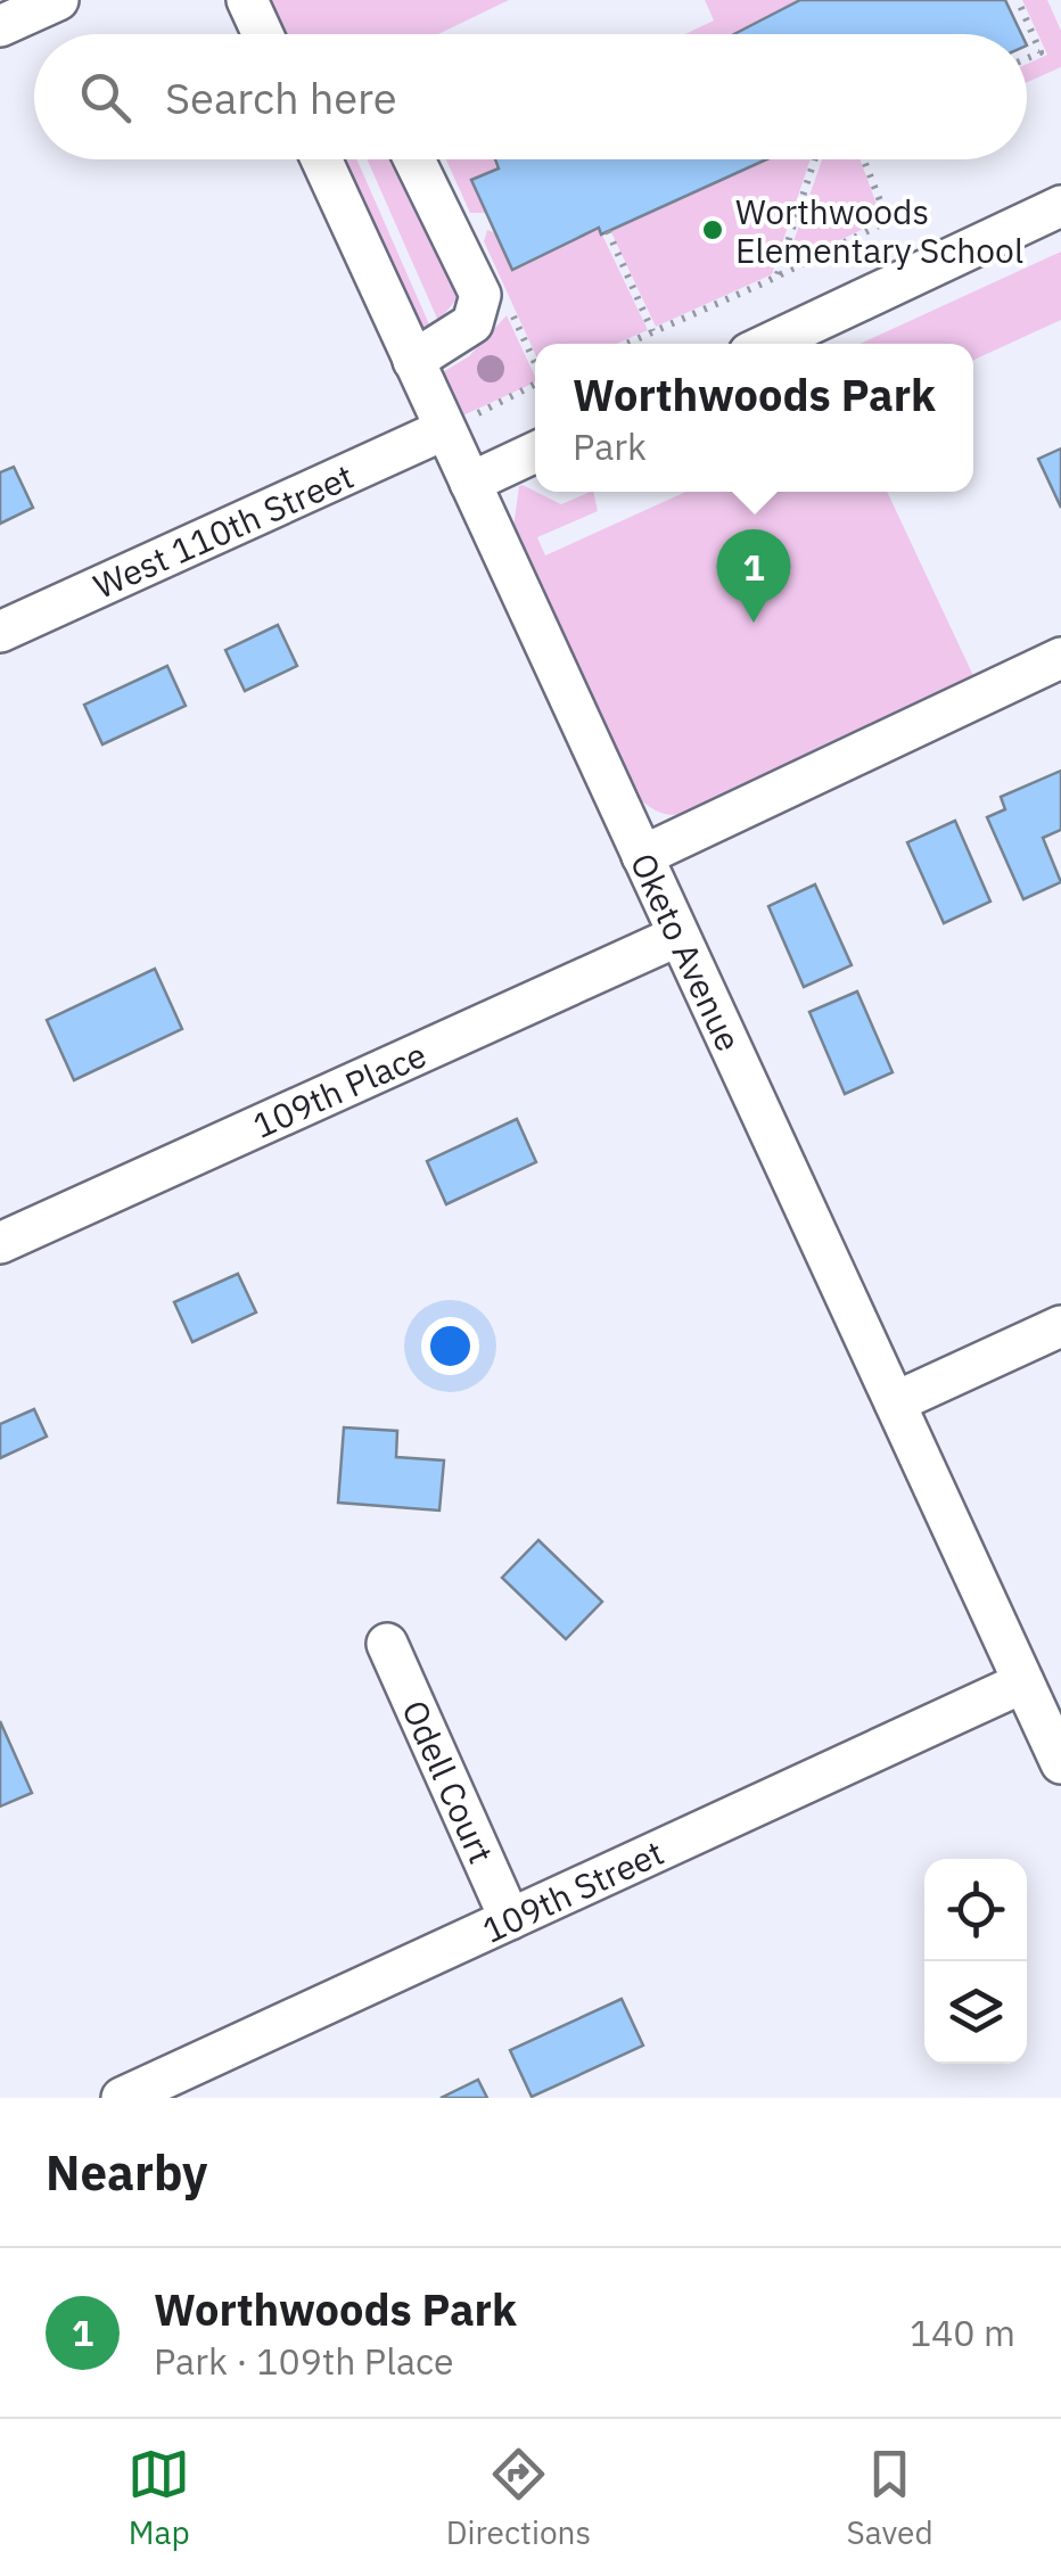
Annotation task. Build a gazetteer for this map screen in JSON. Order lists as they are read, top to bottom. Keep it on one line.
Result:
{"streets":{"street":["West 110th Street","Oketo Avenue","109th Place","Odell Court","109th Street"]},"crossings":[["West 110th Street","Oketo Avenue"],["Oketo Avenue","109th Place"],["Oketo Avenue","109th Street"],["Odell Court","109th Street"]],"places":["Worthwoods Elementary School"],"page":{"search":"Search here","popup":["Worthwoods Park","Park"],"pins":"1","heading":"Nearby","list":[{"mark":"1","name":"Worthwoods Park","note":"Park · 109th Place","value":"140 m"}],"nav":["Map","Directions","Saved"]}}
